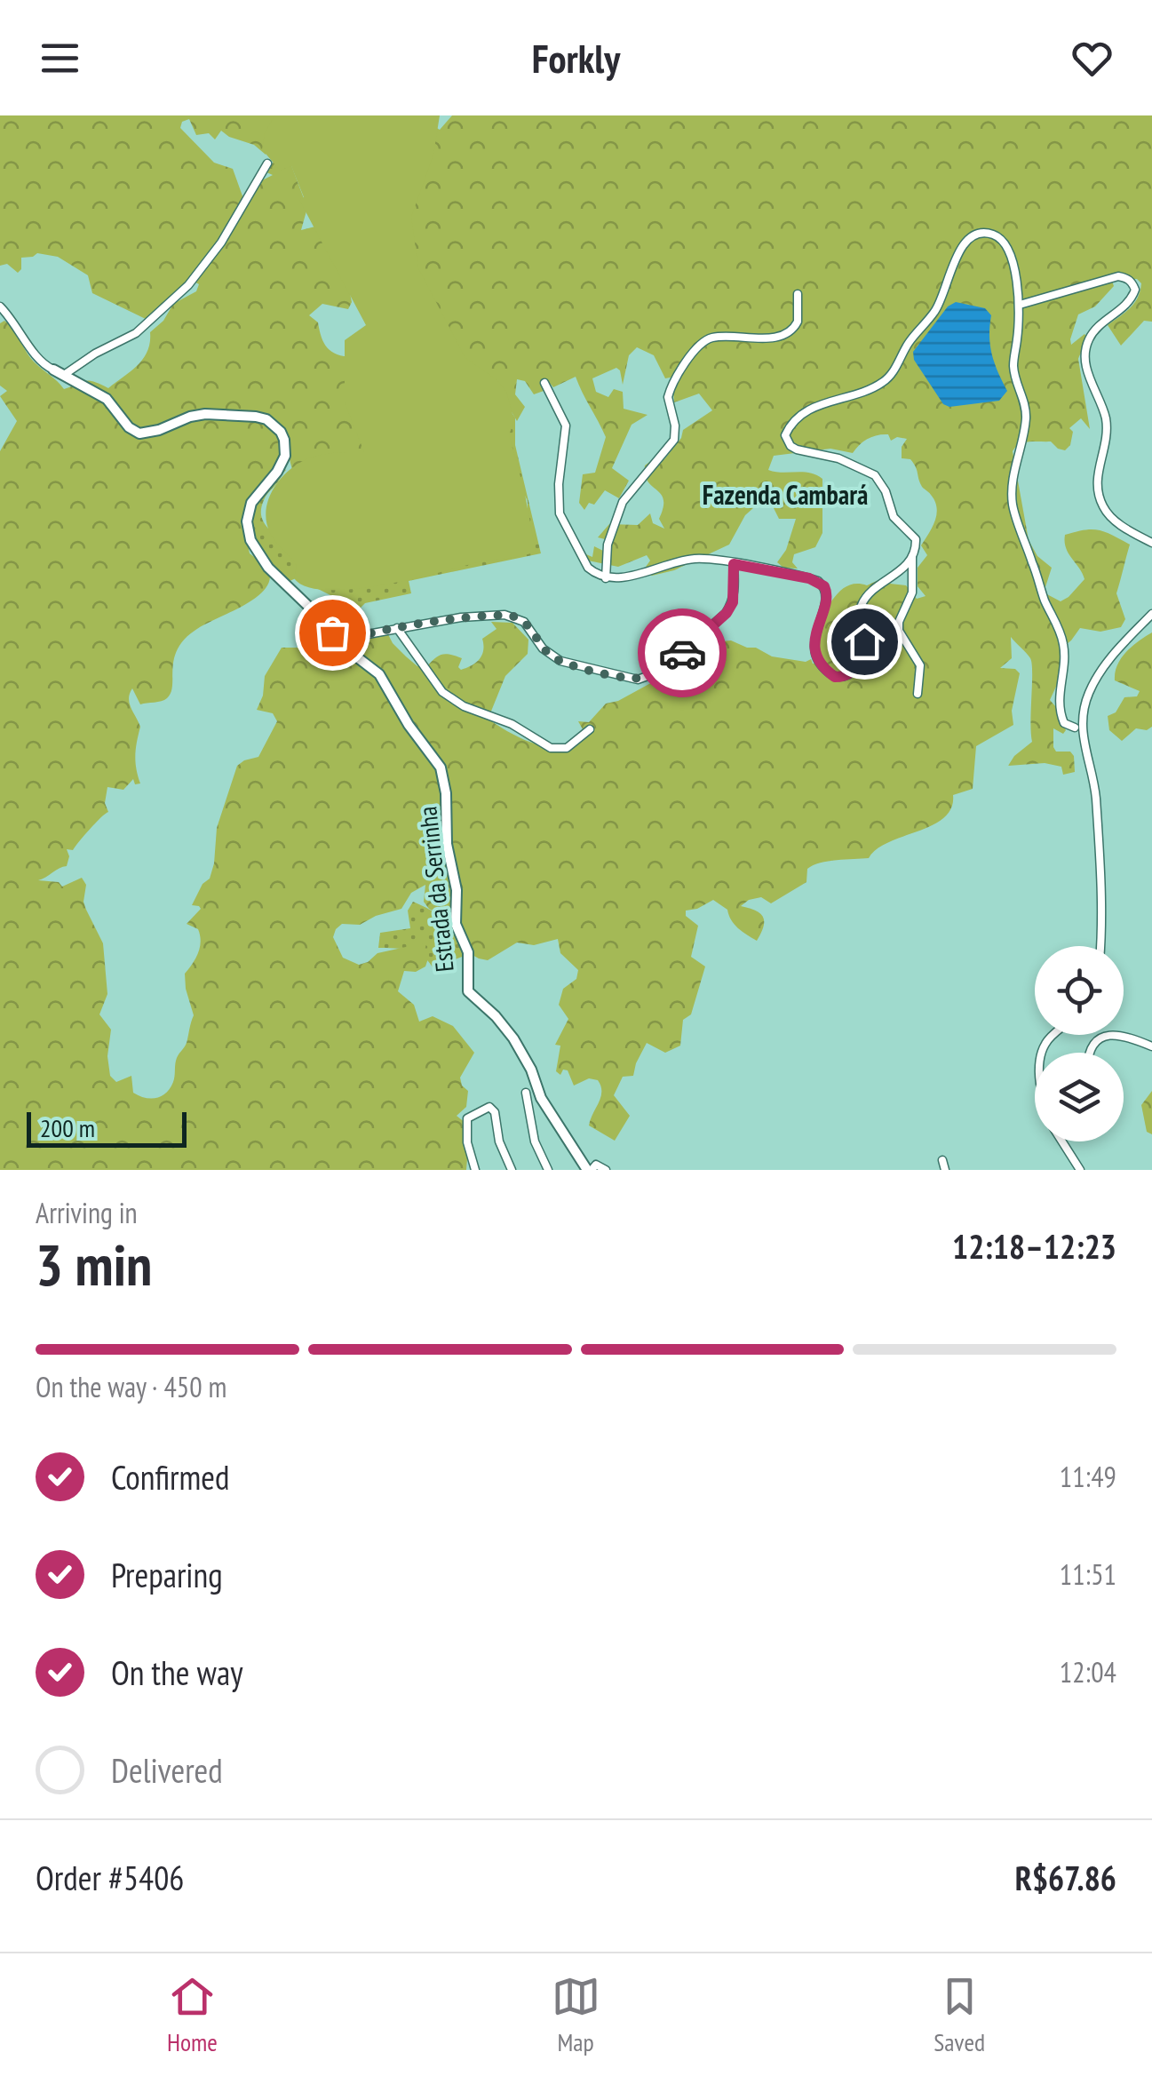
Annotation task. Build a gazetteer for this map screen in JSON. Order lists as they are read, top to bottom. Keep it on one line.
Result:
{"streets":{"street":["Estrada da Serrinha"]},"districts":["Fazenda Cambará"],"scale_bar":"200 m","page":{"header":"Forkly","scale":"200 m","heading":["3 min","Arriving in","12:18–12:23"],"panel":["Order #5406","R$67.86"],"bar":"On the way · 450 m","list":[["Confirmed","11:49"],["Preparing","11:51"],["On the way","12:04"],"Delivered"],"tabs":["Home","Map","Saved"]}}
